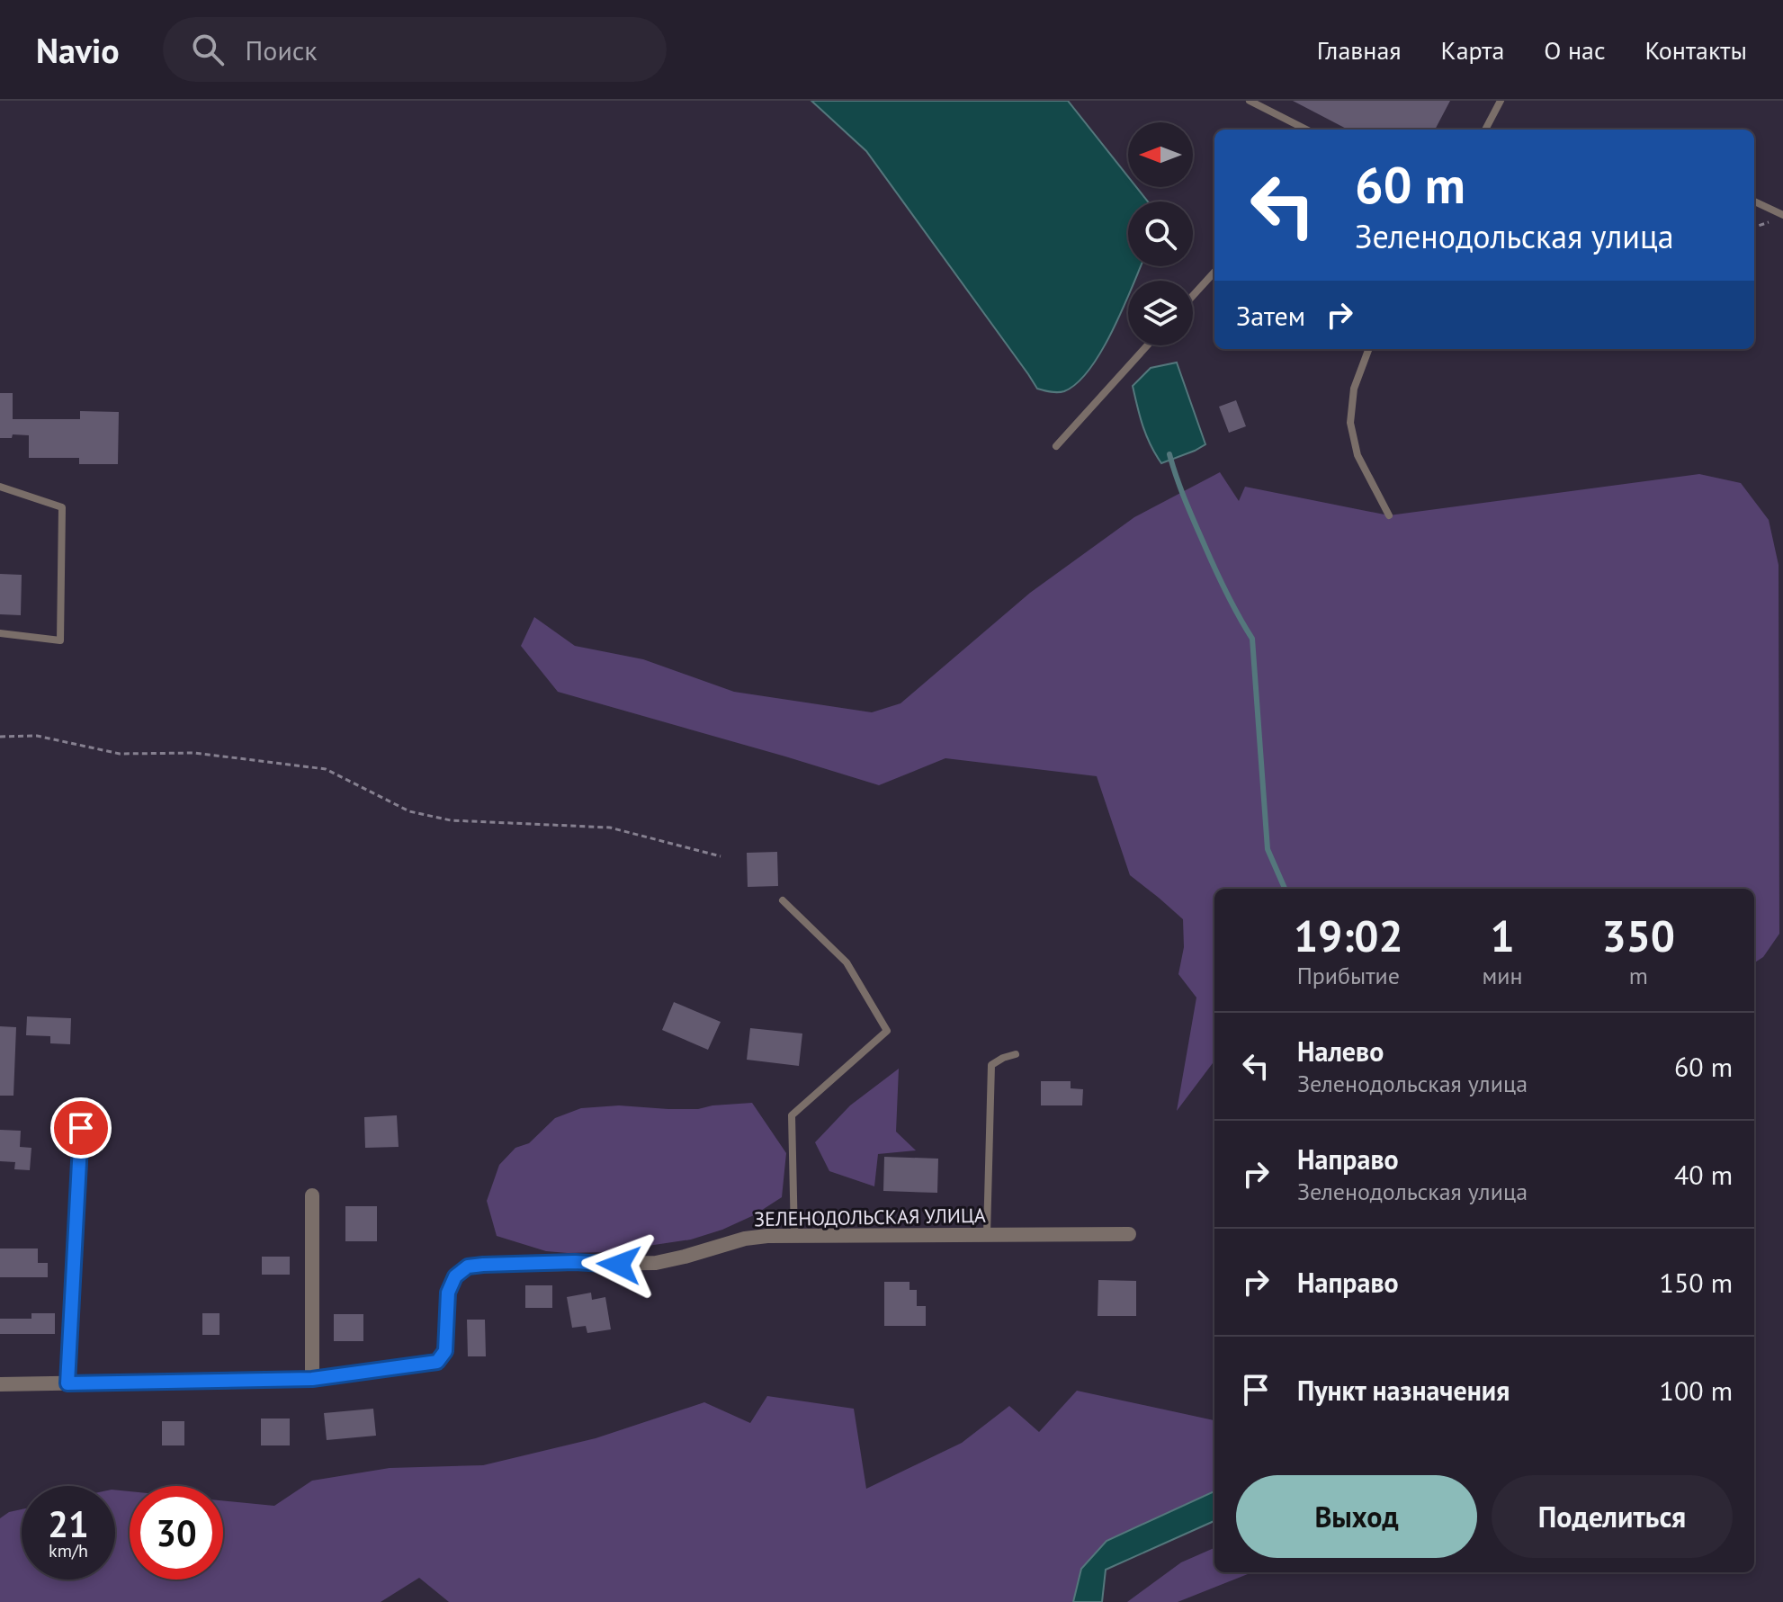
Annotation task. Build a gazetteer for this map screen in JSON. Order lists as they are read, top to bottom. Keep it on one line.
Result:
{"streets":{"street":["ЗЕЛЕНОДОЛЬСКАЯ УЛИЦА"]},"north":"left","page":{"header":"Navio","search":"Поиск","nav":["Главная","Карта","О нас","Контакты"],"turn":["60 m","Зеленодольская улица"],"then":"Затем","eta":["19:02","Прибытие","1","мин","350","m"],"list":[{"name":"Налево","note":"Зеленодольская улица","value":"60 m"},{"name":"Направо","note":"Зеленодольская улица","value":"40 m"},{"name":"Направо","value":"150 m"},{"name":"Пункт назначения","value":"100 m"}],"buttons":["Выход","Поделиться"],"speed":"21 km/h","limit":"30"}}
